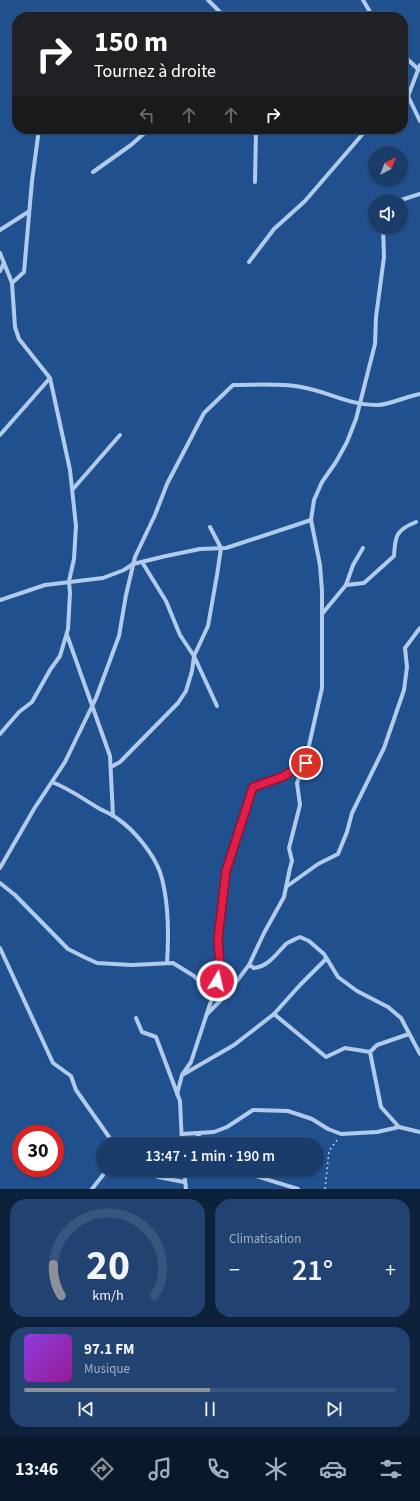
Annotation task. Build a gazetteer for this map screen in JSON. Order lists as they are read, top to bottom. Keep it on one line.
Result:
{"north":"top right","page":{"turn":["150 m","Tournez à droite"],"limit":"30","trip":"13:47 · 1 min · 190 m","tile":"Climatisation","heat":["−","21°","+"],"song":["97.1 FM","Musique"],"tabs":"13:46","gauge":["20","km/h"]}}
